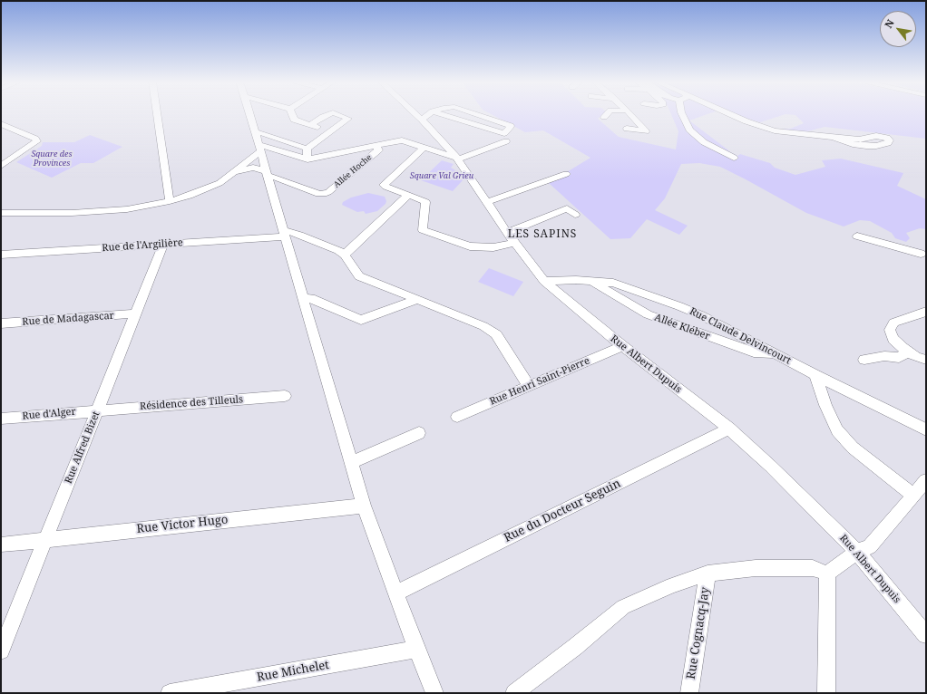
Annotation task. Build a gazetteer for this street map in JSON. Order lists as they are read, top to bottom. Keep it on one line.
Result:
{"streets":{"street":["Allée Hoche","Rue de l'Argilière","Rue de Madagascar","Allée Kléber","Rue Claude Delvincourt","Rue Albert Dupuis","Rue Henri Saint-Pierre","Résidence des Tilleuls","Rue d'Alger","Rue Alfred Bizet","Rue du Docteur Seguin","Rue Victor Hugo","Rue Cognacq-Jay","Rue Michelet"]},"crossings":[["Rue de l'Argilière","Rue Alfred Bizet"],["Rue de Madagascar","Rue Alfred Bizet"],["Allée Kléber","Rue Claude Delvincourt"],["Rue Claude Delvincourt","Rue Albert Dupuis"],["Rue Albert Dupuis","Rue Henri Saint-Pierre"],["Rue Albert Dupuis","Rue du Docteur Seguin"],["Résidence des Tilleuls","Rue d'Alger"],["Résidence des Tilleuls","Rue Alfred Bizet"],["Rue d'Alger","Rue Alfred Bizet"],["Rue Alfred Bizet","Rue Victor Hugo"]],"districts":["LES SAPINS"],"parks":["Square des Provinces","Square Val Grieu"],"north":"top left"}
